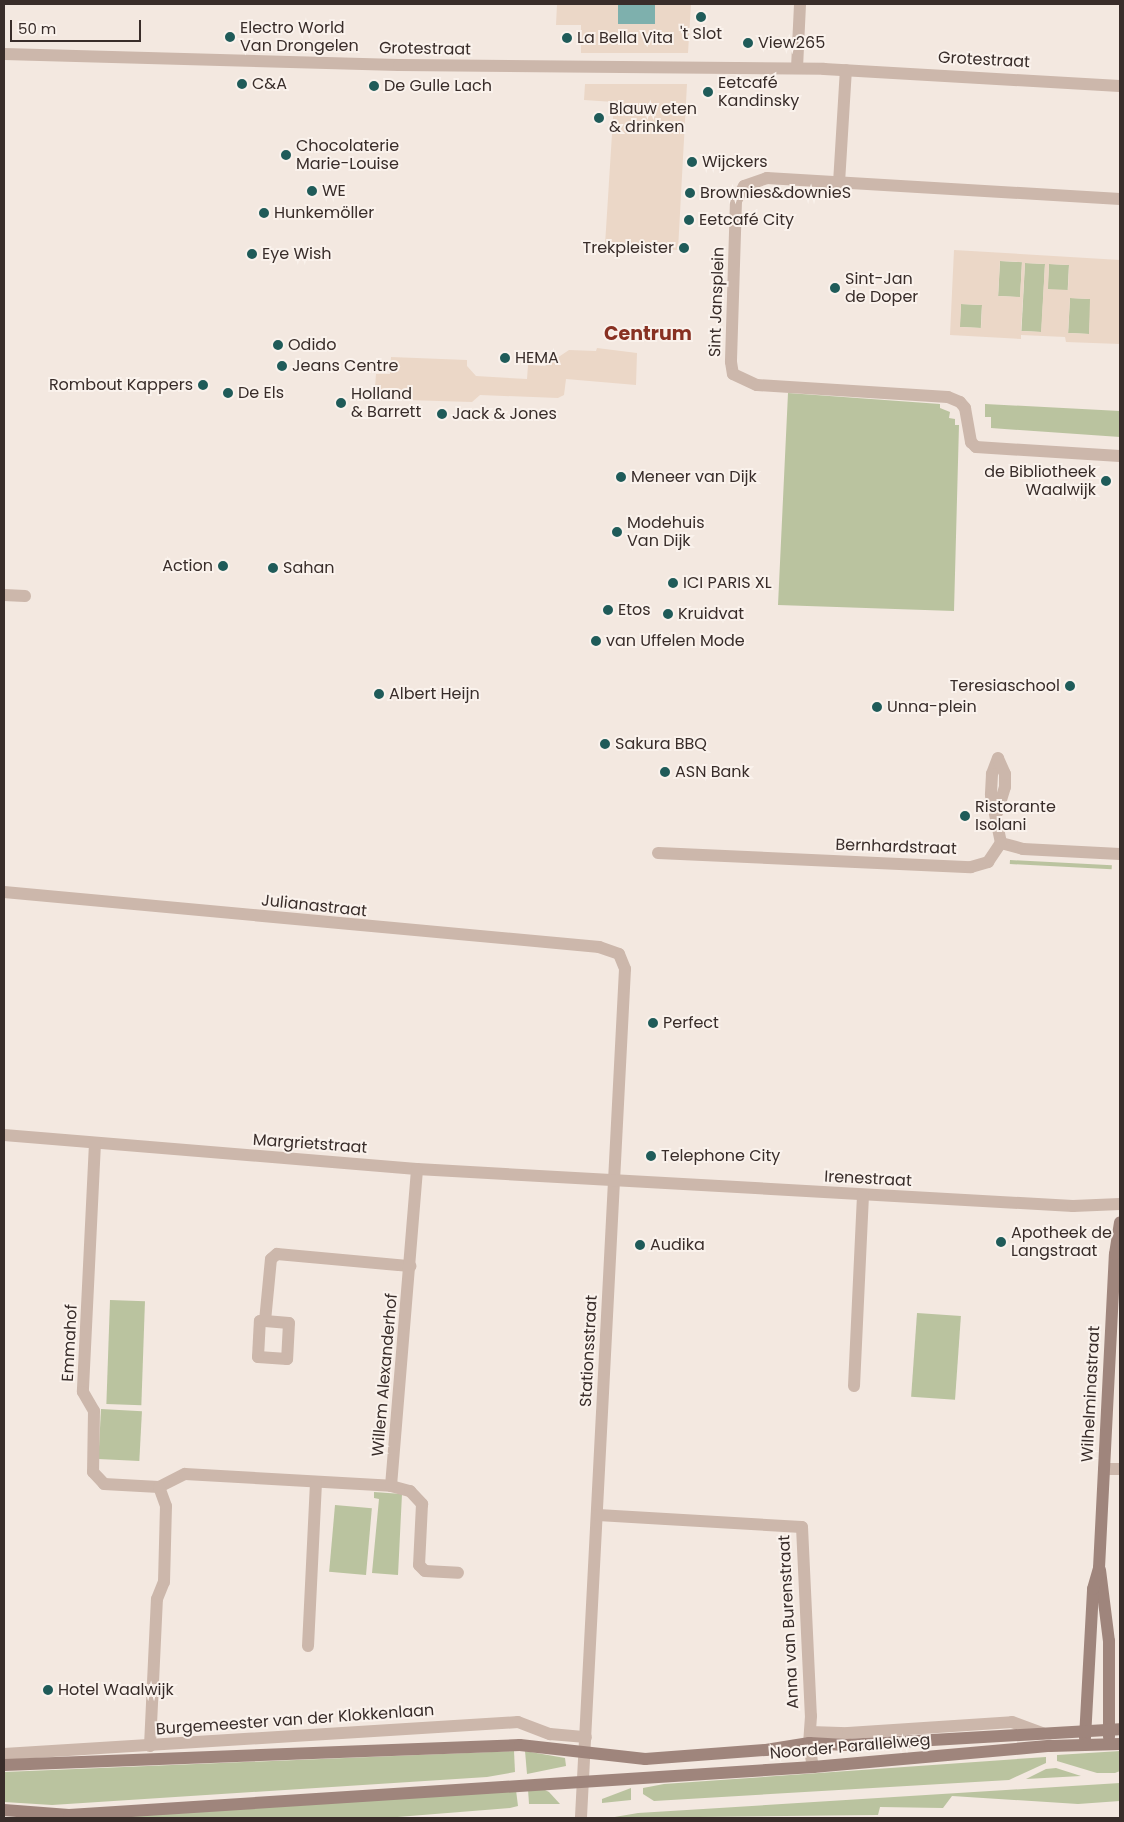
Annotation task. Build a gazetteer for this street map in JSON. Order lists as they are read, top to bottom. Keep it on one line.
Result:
{"streets":{"main road":["Wilhelminastraat","Burgemeester van der Klokkenlaan","Noorder Parallelweg"],"street":["Grotestraat","Sint Jansplein","Bernhardstraat","Julianastraat","Margrietstraat","Irenestraat","Emmahof","Stationsstraat","Willem Alexanderhof","Anna van Burenstraat"]},"crossings":[["Julianastraat","Stationsstraat"],["Margrietstraat","Irenestraat"],["Margrietstraat","Emmahof"],["Margrietstraat","Stationsstraat"],["Margrietstraat","Willem Alexanderhof"],["Irenestraat","Stationsstraat"],["Stationsstraat","Anna van Burenstraat"],["Stationsstraat","Burgemeester van der Klokkenlaan"],["Stationsstraat","Noorder Parallelweg"],["Wilhelminastraat","Noorder Parallelweg"],["Anna van Burenstraat","Noorder Parallelweg"],["Burgemeester van der Klokkenlaan","Noorder Parallelweg"]],"districts":["Centrum"],"places":["'t Slot","Electro World Van Drongelen","La Bella Vita","View265","C&A","De Gulle Lach","Eetcafé Kandinsky","Blauw eten & drinken","Chocolaterie Marie-Louise","Wijckers","WE","Brownies&downieS","Hunkemöller","Eetcafé City","Trekpleister","Eye Wish","Sint-Jan de Doper","Odido","HEMA","Jeans Centre","Rombout Kappers","De Els","Holland & Barrett","Jack & Jones","Meneer van Dijk","de Bibliotheek Waalwijk","Modehuis Van Dijk","Action","Sahan","ICI PARIS XL","Etos","Kruidvat","van Uffelen Mode","Teresiaschool","Albert Heijn","Unna-plein","Sakura BBQ","ASN Bank","Ristorante Isolani","Perfect","Telephone City","Apotheek de Langstraat","Audika","Hotel Waalwijk"],"scale_bar":"50 m"}
